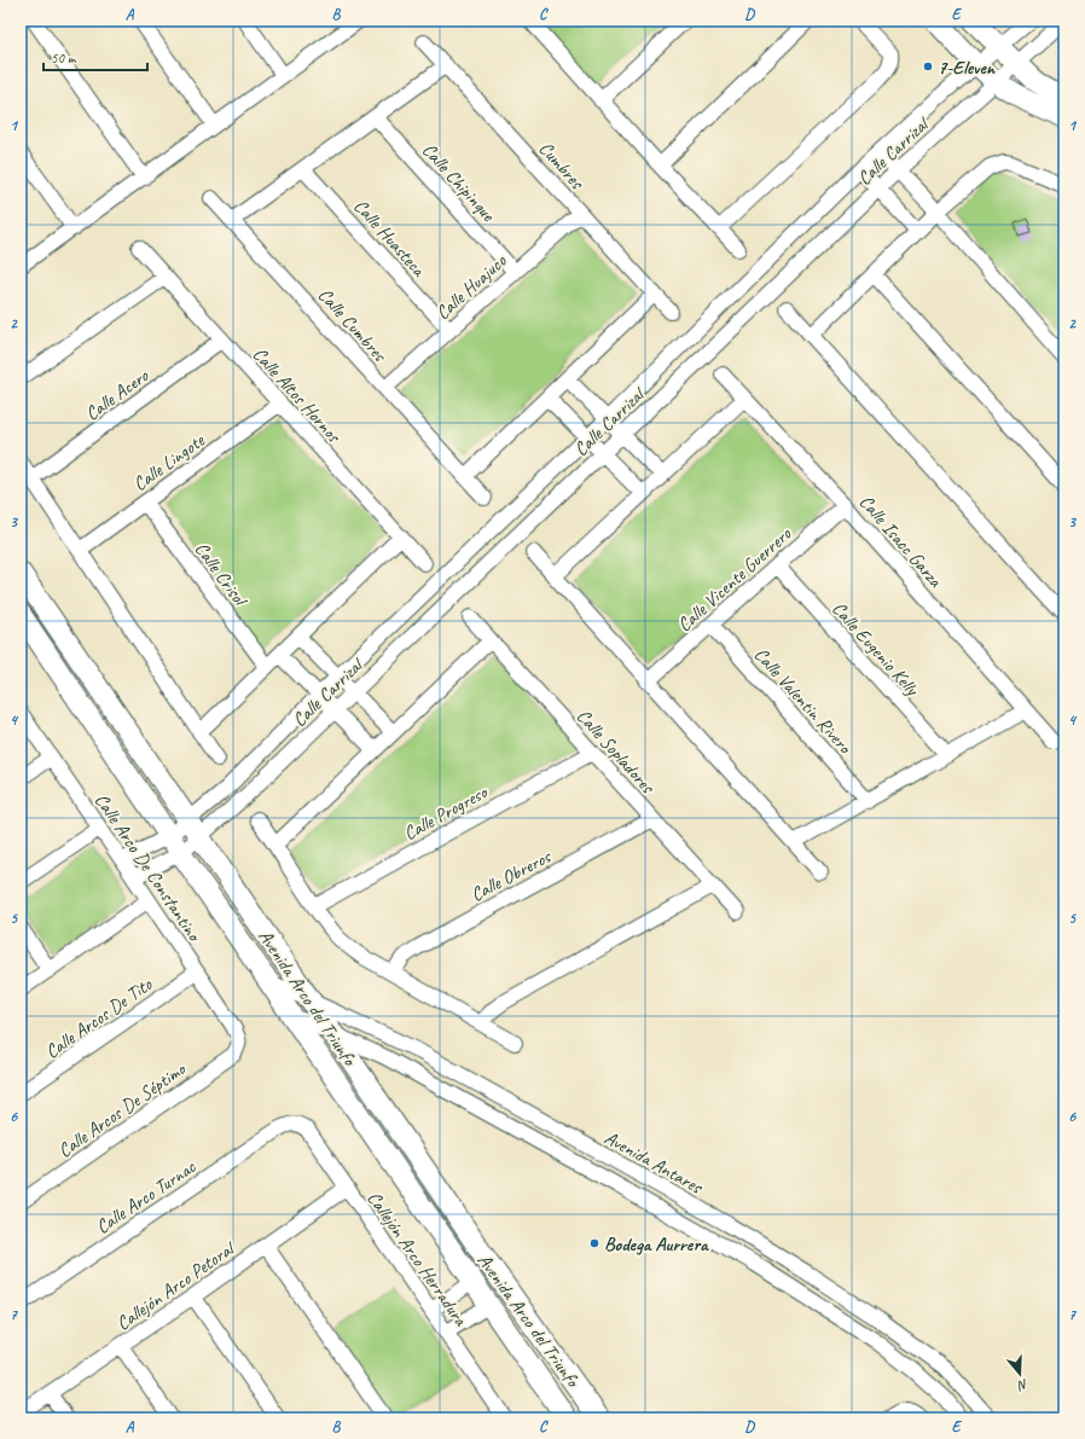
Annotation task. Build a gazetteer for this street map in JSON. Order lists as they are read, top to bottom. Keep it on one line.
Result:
{"streets":{"street":["Calle Carrizal","Cumbres","Calle Chipinque","Calle Huasteca","Calle Huajuco","Calle Cumbres","Calle Acero","Calle Altos Hornos","Calle Lingote","Calle Isacc Garza","Calle Crisol","Calle Vicente Guerrero","Calle Eugenio Kelly","Calle Valentin Rivero","Calle Sopladores","Calle Progreso","Calle Arco De Constantino","Calle Obreros","Avenida Arco del Triunfo","Calle Arcos De Tito","Calle Arcos De Séptimo","Avenida Antares","Calle Arco Turnac","Callejón Arco Herradura","Callejón Arco Petoral"]},"crossings":[["Calle Carrizal","Avenida Arco del Triunfo"],["Cumbres","Calle Huajuco"],["Calle Chipinque","Calle Huajuco"],["Calle Huasteca","Calle Huajuco"],["Calle Huajuco","Calle Cumbres"],["Calle Acero","Calle Altos Hornos"],["Calle Altos Hornos","Calle Lingote"],["Calle Lingote","Calle Crisol"],["Calle Isacc Garza","Calle Vicente Guerrero"],["Calle Vicente Guerrero","Calle Eugenio Kelly"],["Calle Vicente Guerrero","Calle Valentin Rivero"],["Calle Sopladores","Calle Progreso"],["Calle Sopladores","Calle Obreros"],["Calle Arco De Constantino","Calle Arcos De Tito"],["Calle Arco De Constantino","Calle Arcos De Séptimo"],["Avenida Arco del Triunfo","Avenida Antares"],["Calle Arco Turnac","Callejón Arco Herradura"],["Callejón Arco Herradura","Callejón Arco Petoral"]],"places":["7-Eleven","Bodega Aurrera"],"scale_bar":"50 m","north":"bottom","grid":{"columns":["A","B","C","D","E"],"rows":["1","2","3","4","5","6","7"]}}
